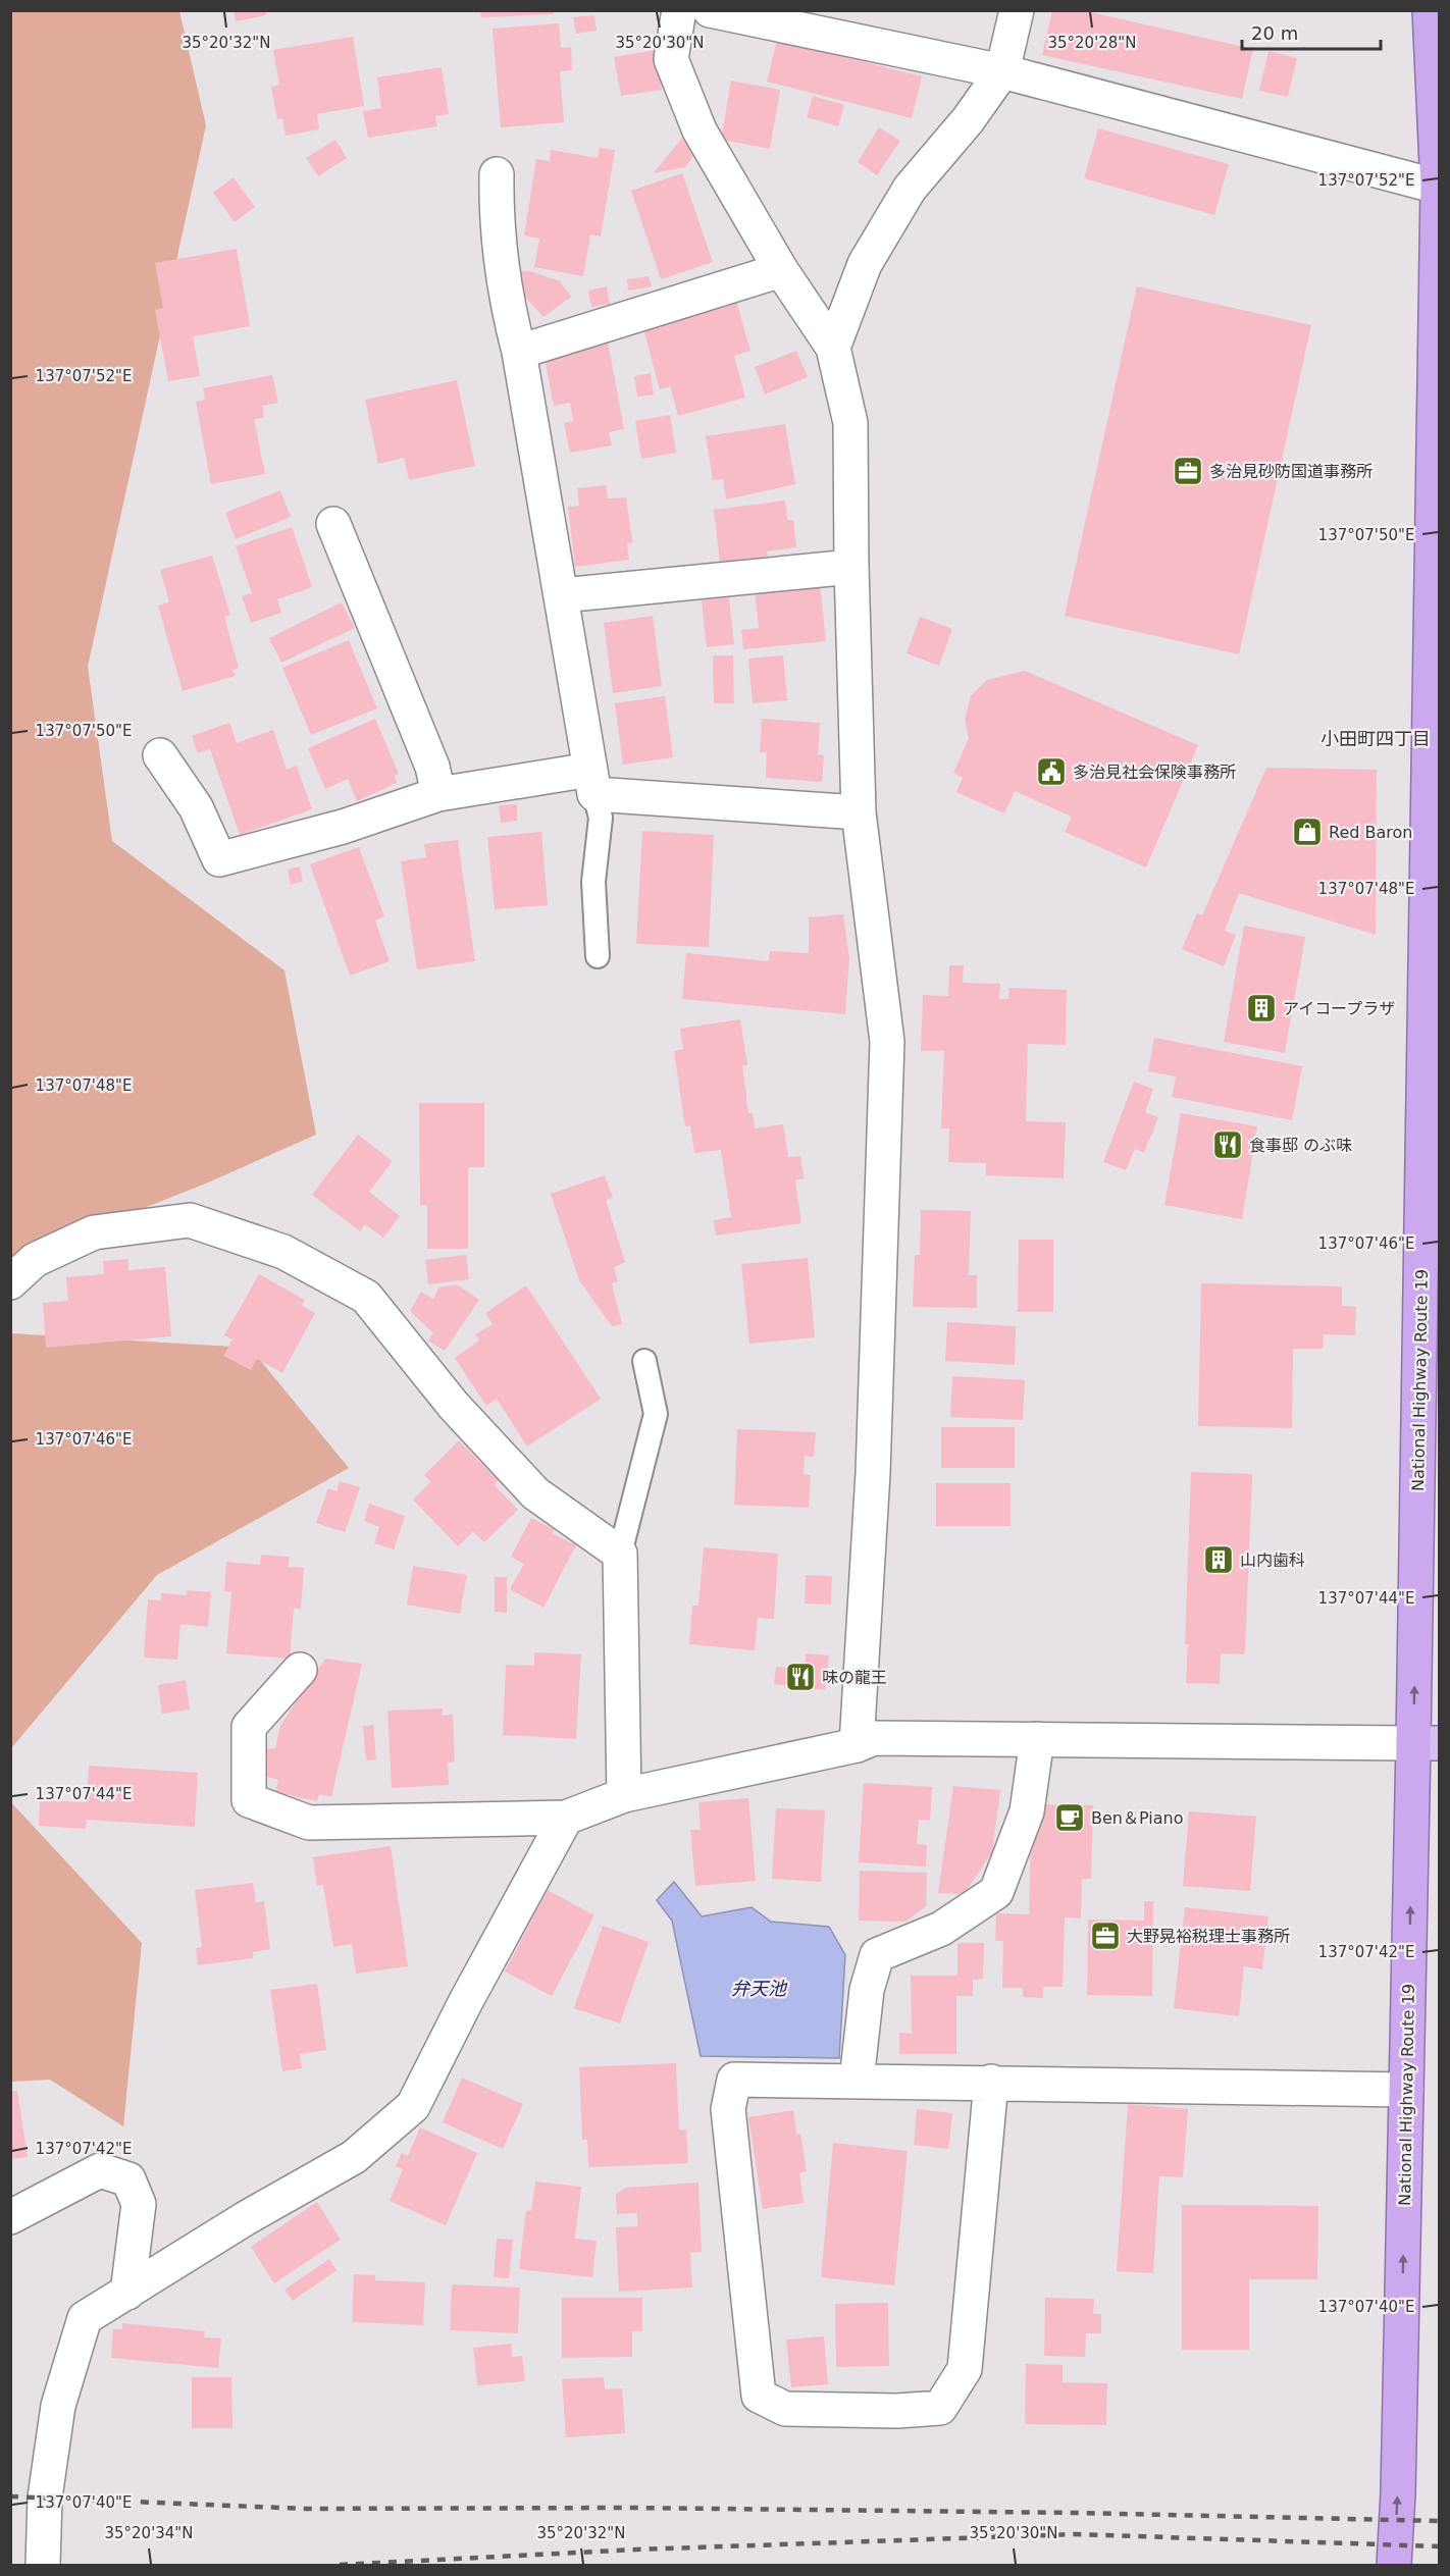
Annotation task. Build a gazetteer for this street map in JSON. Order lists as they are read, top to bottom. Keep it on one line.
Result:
{"streets":{"highway":["National Highway Route 19"]},"one_way":["National Highway Route 19"],"districts":["小田町四丁目"],"water":["弁天池"],"places":{"office":["多治見砂防国道事務所","大野晃裕税理士事務所"],"public building":["多治見社会保険事務所"],"shop":["Red Baron"],"building":["アイコープラザ","山内歯科"],"restaurant":["食事邸 のぶ味","味の龍王"],"cafe":["Ben＆Piano"]},"scale_bar":"20 m","coordinates":["35°20'32\"N","35°20'30\"N","35°20'28\"N","137°07'52\"E","137°07'50\"E","137°07'48\"E","137°07'46\"E","137°07'44\"E","137°07'42\"E","137°07'40\"E","35°20'34\"N"]}
